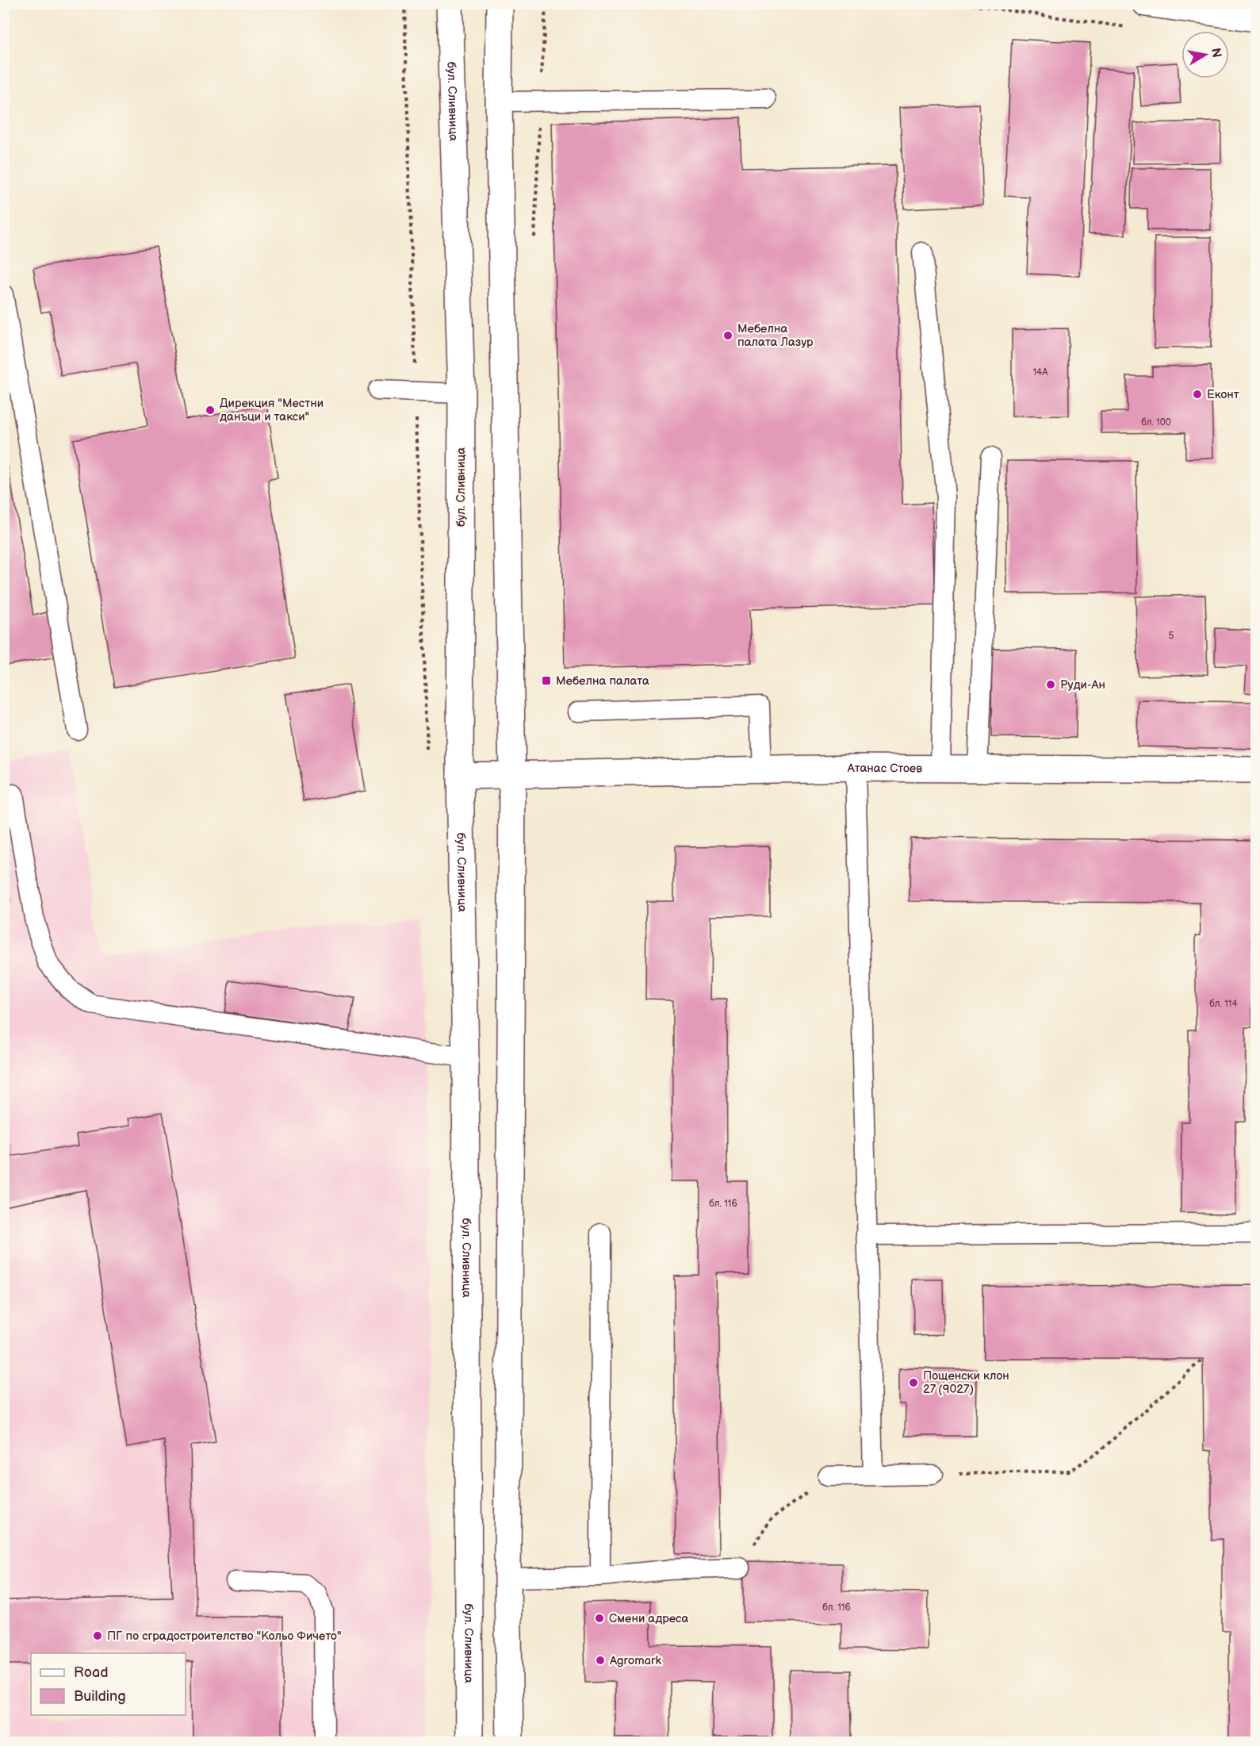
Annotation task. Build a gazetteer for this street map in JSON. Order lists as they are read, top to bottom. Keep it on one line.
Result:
{"streets":{"main road":["бул. Сливница","Атанас Стоев"]},"crossings":[["бул. Сливница","Атанас Стоев"]],"places":{"other":["Мебелна палата Лазур","Еконт","Дирекция \"Местни данъци и такси\"","Руди-Ан","Пощенски клон 27 (9027)","Смени адреса","ПГ по сградостроителство \"Кольо Фичето\"","Agromark"],"transit":["Мебелна палата"]},"house_numbers":["14А","бл. 100","5","бл. 114","бл. 116","бл. 116"],"legend":["Road","Building"],"north":"right"}
